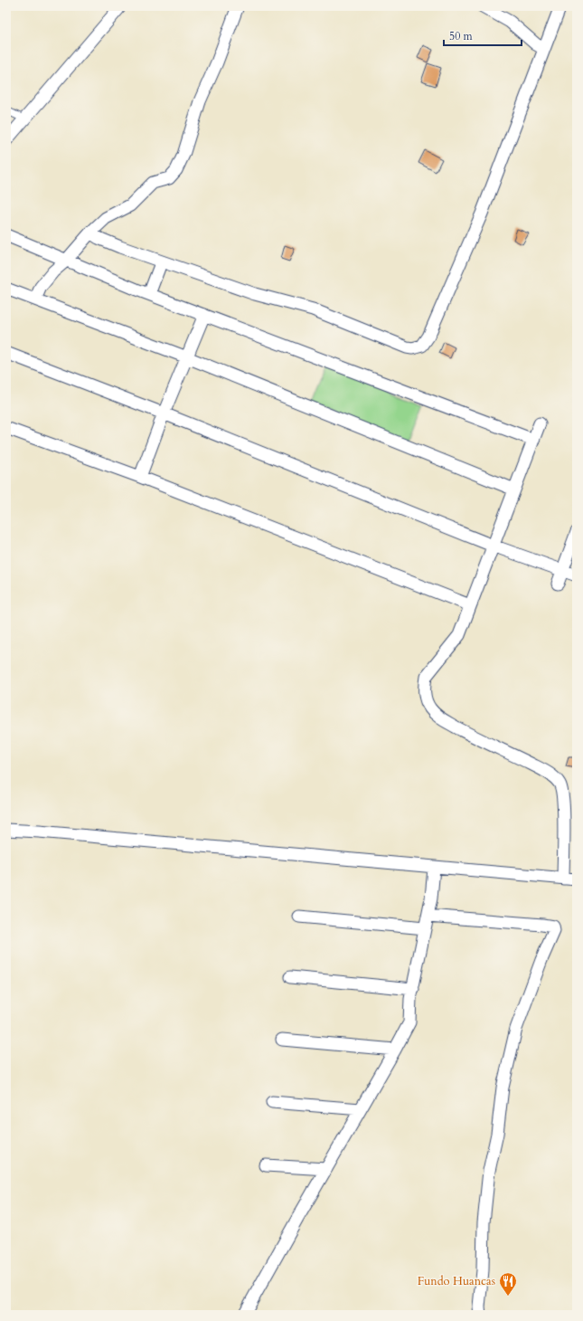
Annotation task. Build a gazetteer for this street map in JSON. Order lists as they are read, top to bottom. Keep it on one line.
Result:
{"places":{"restaurant":["Fundo Huancas"]},"scale_bar":"50 m"}
